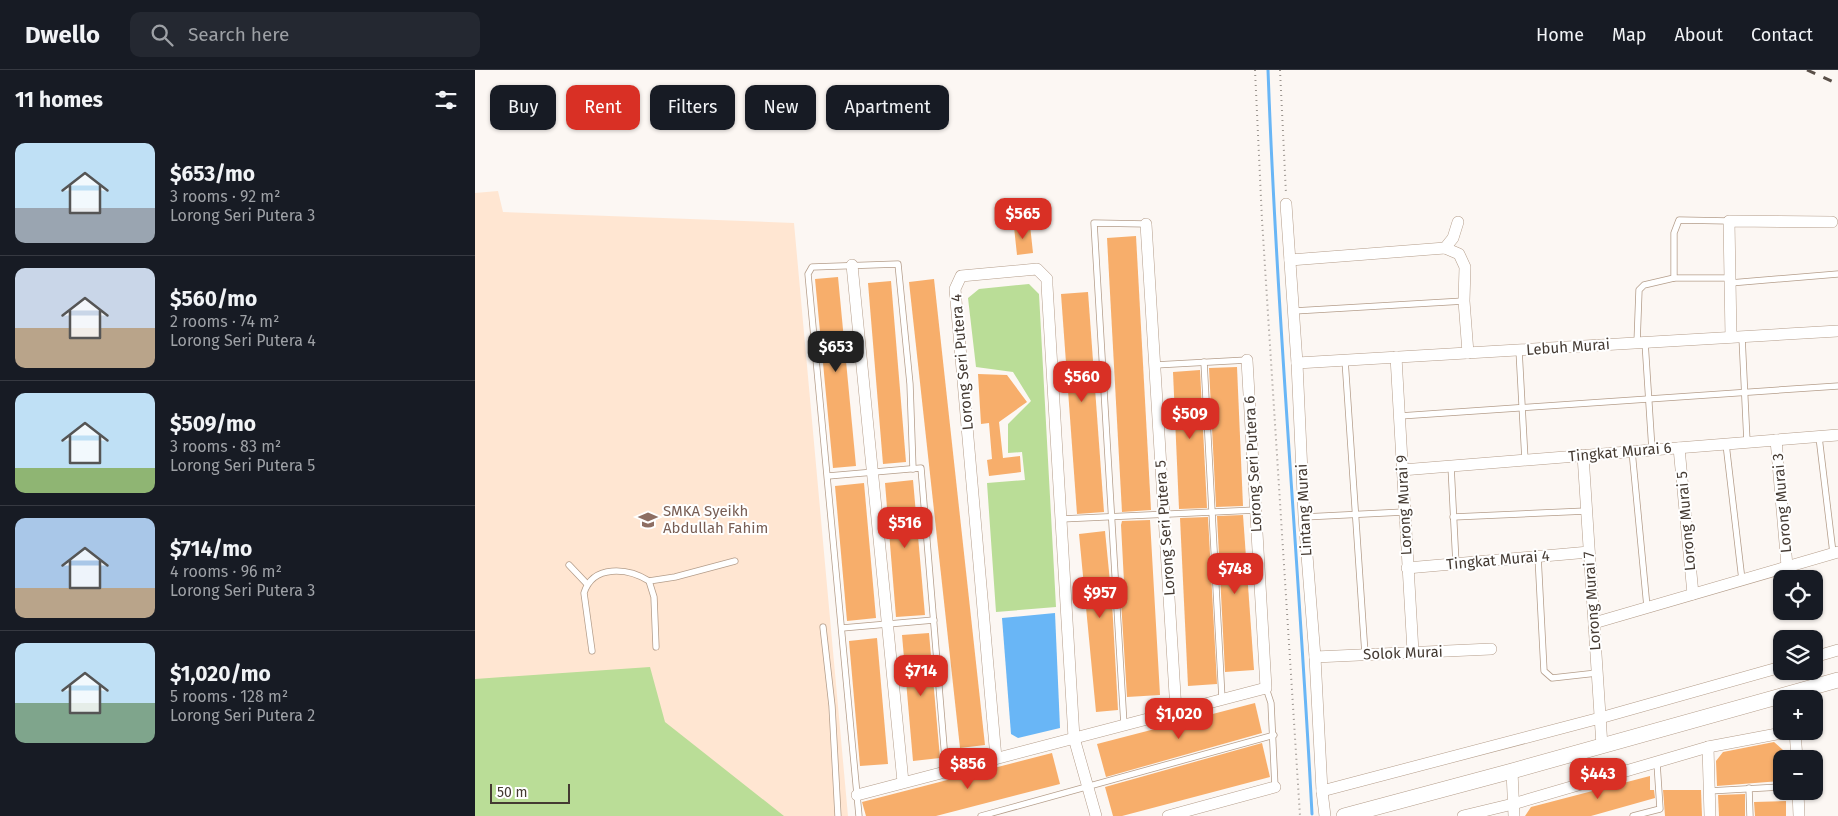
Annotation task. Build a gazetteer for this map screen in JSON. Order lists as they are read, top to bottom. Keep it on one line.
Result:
{"streets":{"street":["Lebuh Murai","Lorong Seri Putera 4","Tingkat Murai 6","Lorong Seri Putera 6","Lorong Murai 3","Lorong Murai 9","Lintang Murai","Lorong Murai 5","Lorong Seri Putera 5","Tingkat Murai 4","Lorong Murai 7","Solok Murai"]},"crossings":[["Lebuh Murai","Lorong Murai 9"],["Lebuh Murai","Lintang Murai"],["Tingkat Murai 6","Lorong Murai 3"],["Tingkat Murai 6","Lorong Murai 9"],["Tingkat Murai 6","Lorong Murai 5"],["Tingkat Murai 6","Lorong Murai 7"],["Lorong Murai 9","Tingkat Murai 4"],["Lorong Murai 9","Solok Murai"],["Lintang Murai","Solok Murai"],["Tingkat Murai 4","Lorong Murai 7"]],"places":{"school or university":["SMKA Syeikh Abdullah Fahim"]},"scale_bar":"50 m","page":{"header":"Dwello","search":"Search here","nav":["Home","Map","About","Contact"],"heading":"11 homes","chip":["Buy","Rent","Filters","New","Apartment"],"list":[{"name":"$653/mo","note":"3 rooms · 92 m² · Lorong Seri Putera 3"},{"name":"$560/mo","note":"2 rooms · 74 m² · Lorong Seri Putera 4"},{"name":"$509/mo","note":"3 rooms · 83 m² · Lorong Seri Putera 5"},{"name":"$714/mo","note":"4 rooms · 96 m² · Lorong Seri Putera 3"},{"name":"$1,020/mo","note":"5 rooms · 128 m² · Lorong Seri Putera 2"}],"price":["$565","$653","$560","$509","$516","$748","$957","$714","$1,020","$856","$443"],"map_buttons":["+","−"],"scale":"50 m"}}
